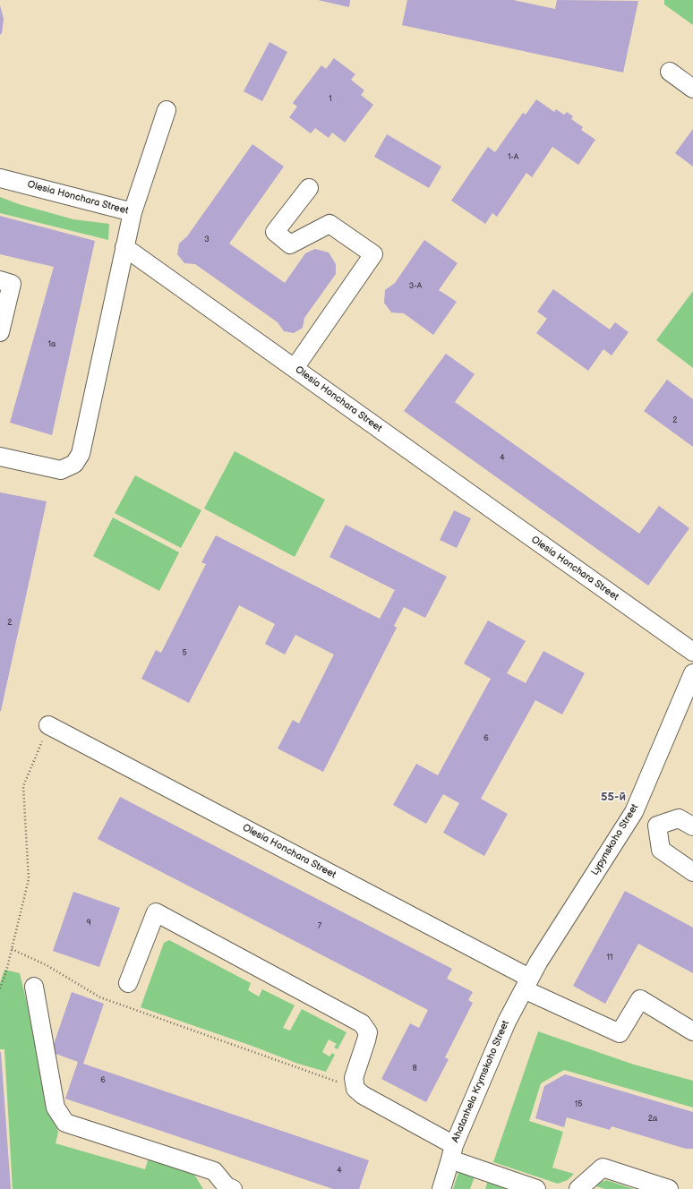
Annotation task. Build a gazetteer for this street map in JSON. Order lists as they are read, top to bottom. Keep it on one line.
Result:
{"streets":{"street":["Olesia Honchara Street","Lypynskoho Street","Ahatanhela Krymskoho Street"]},"crossings":[["Olesia Honchara Street","Lypynskoho Street"],["Olesia Honchara Street","Ahatanhela Krymskoho Street"],["Lypynskoho Street","Ahatanhela Krymskoho Street"]],"districts":["55-й"],"house_numbers":["1","1-А","3","3-А","1а","2","4","2","5","6","9","7","11","8","6","15","2а","4"]}
